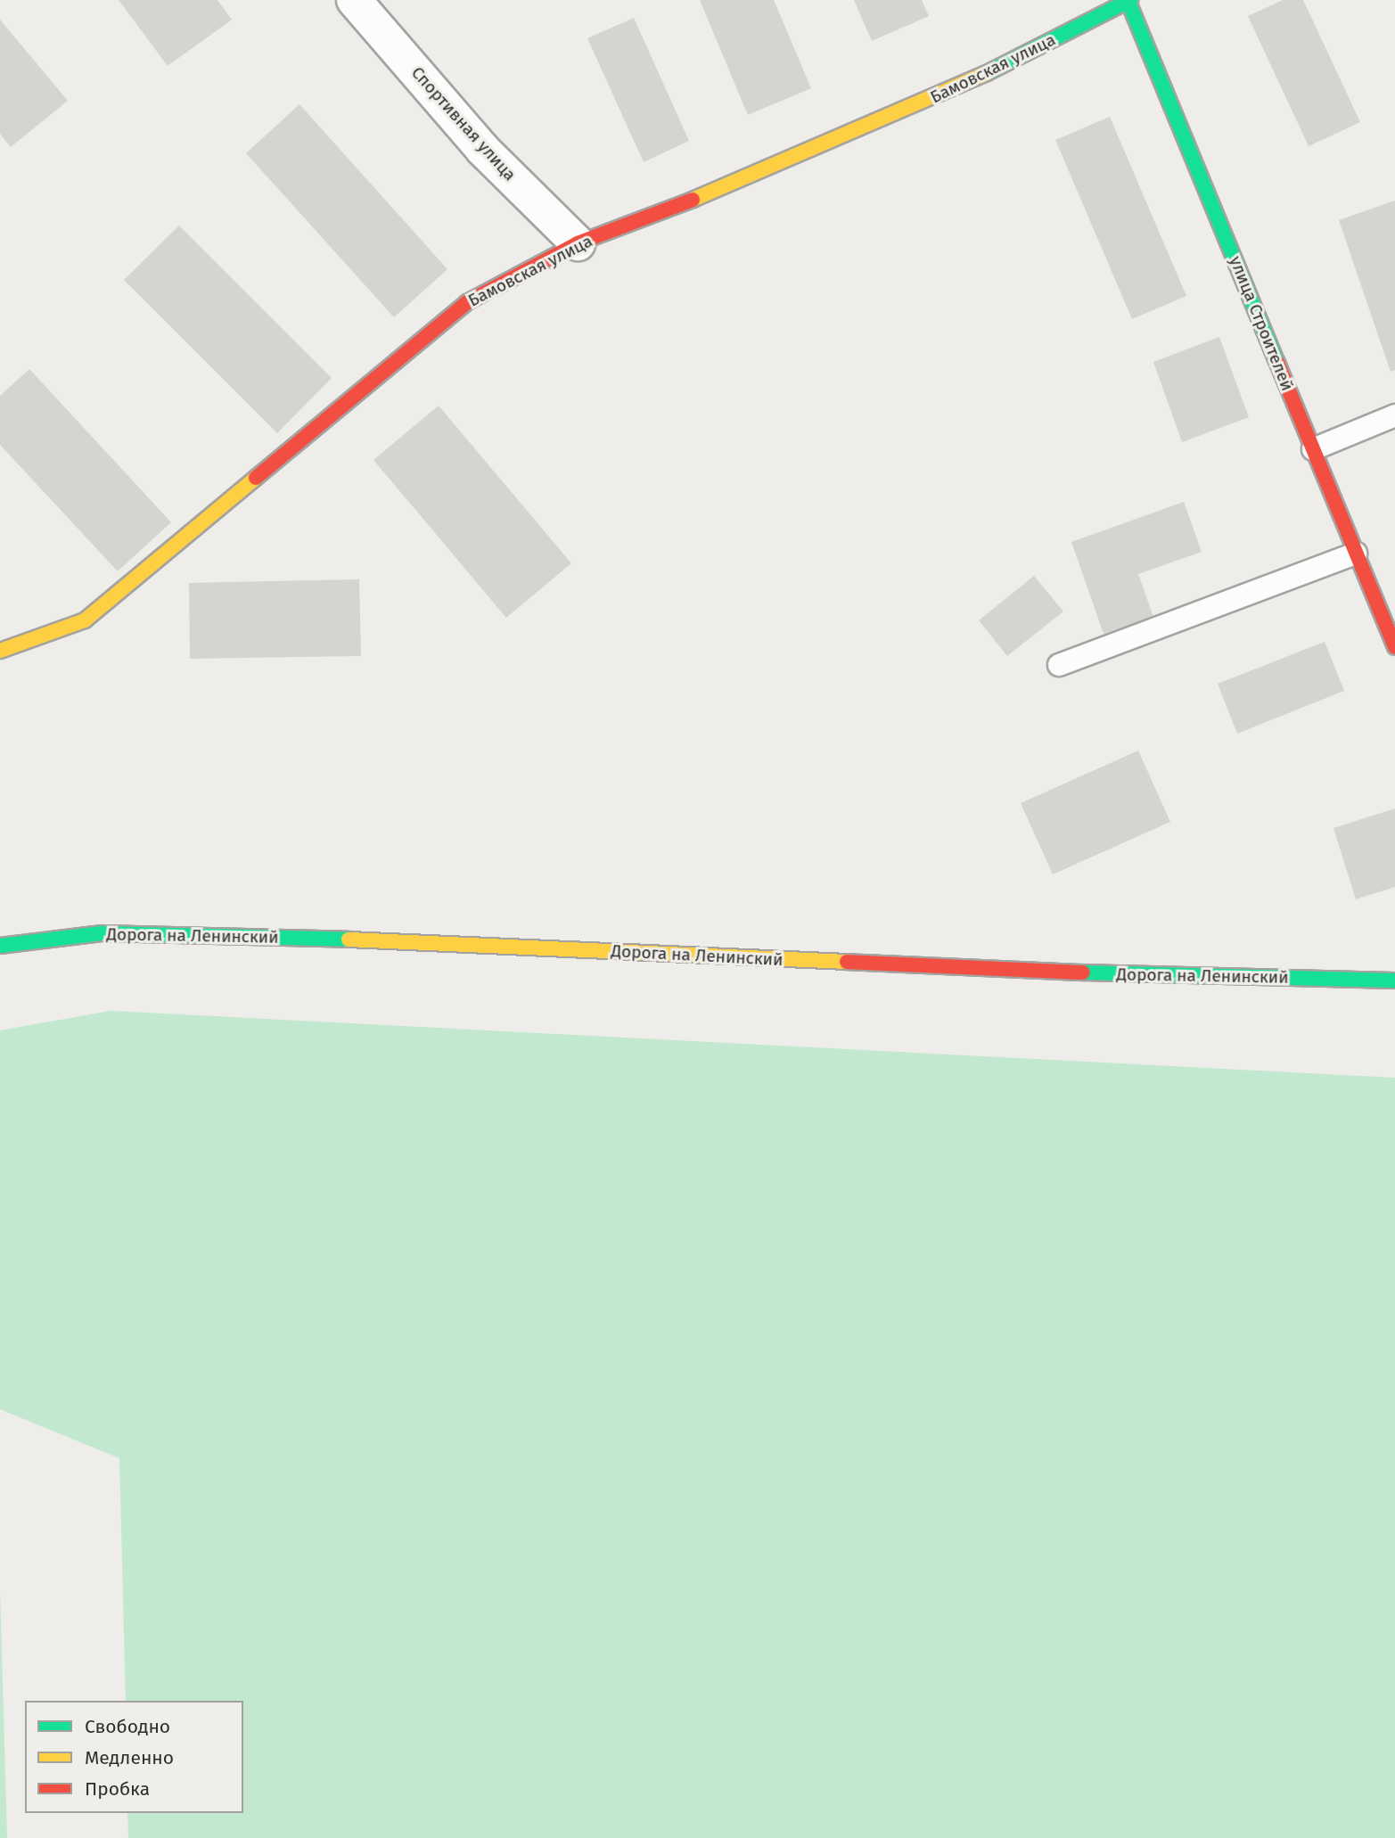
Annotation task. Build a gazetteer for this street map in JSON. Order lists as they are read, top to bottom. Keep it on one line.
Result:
{"streets":{"street":["Бамовская улица","Спортивная улица","улица Строителей","Дорога на Ленинский"]},"crossings":[["Бамовская улица","Спортивная улица"],["Бамовская улица","улица Строителей"]],"legend":["Свободно","Медленно","Пробка"]}
